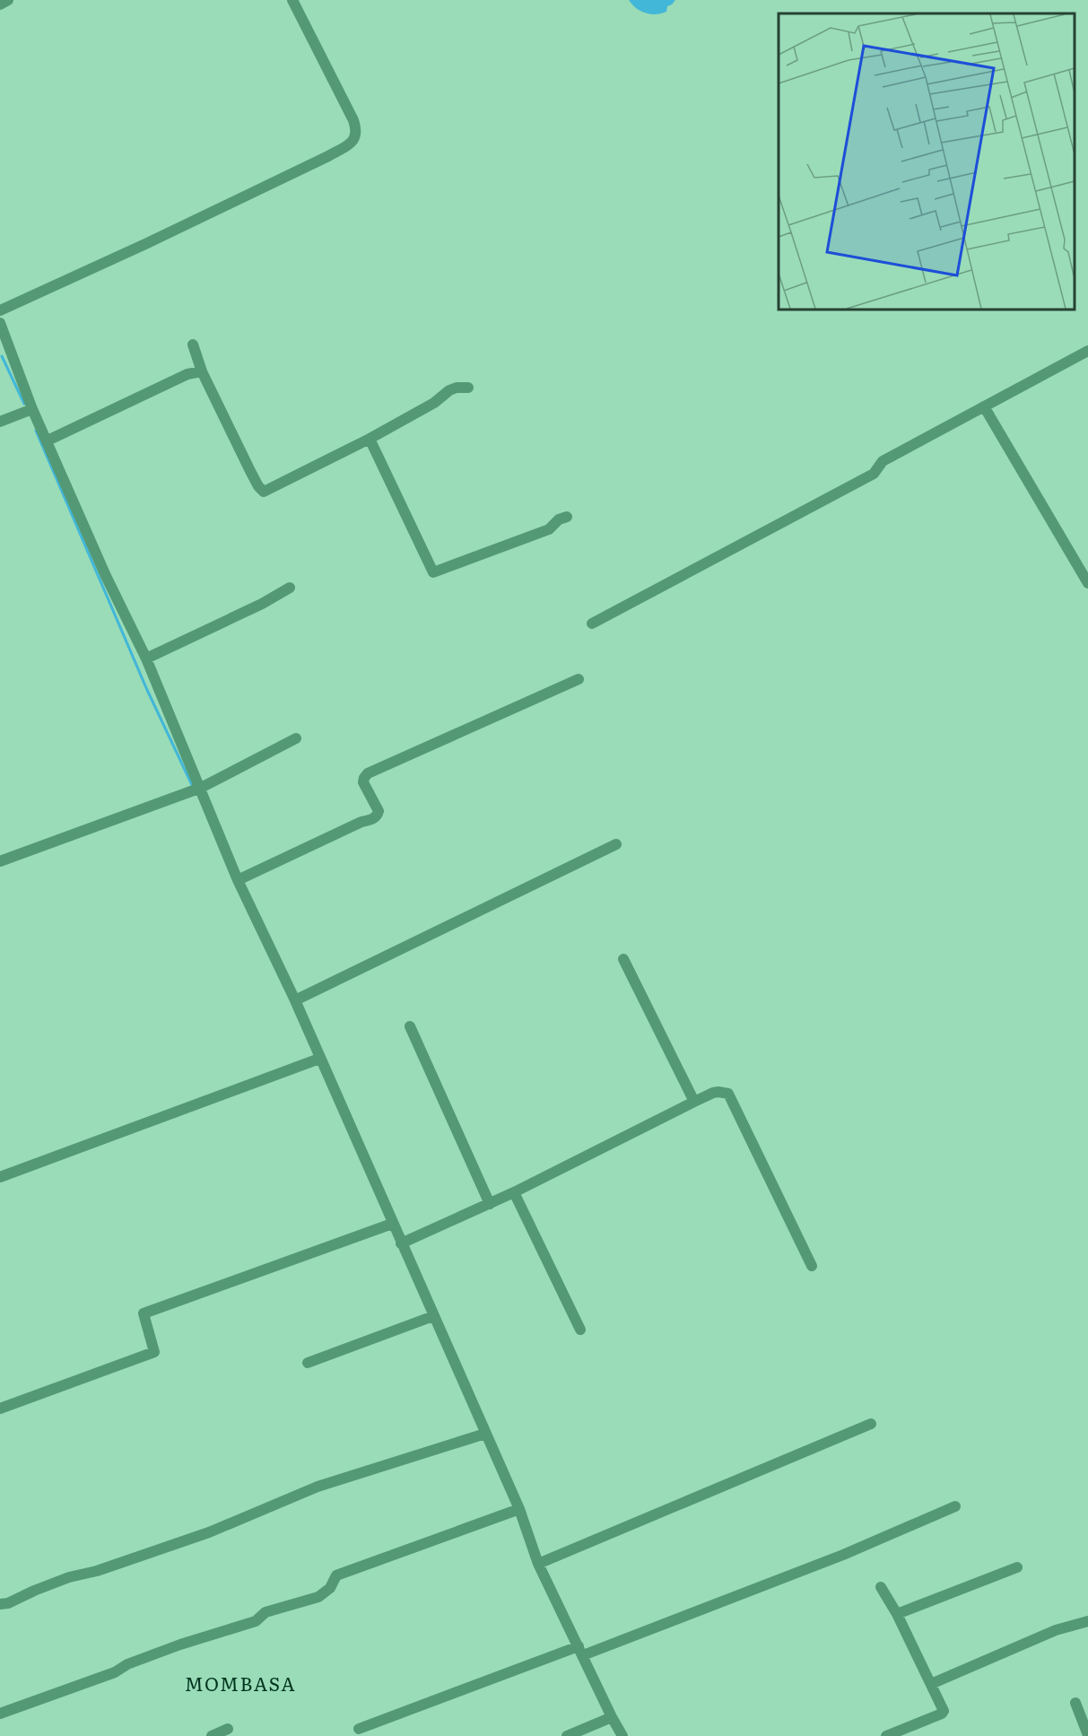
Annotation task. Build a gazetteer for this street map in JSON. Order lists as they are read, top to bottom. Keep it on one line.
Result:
{"districts":["MOMBASA"]}
